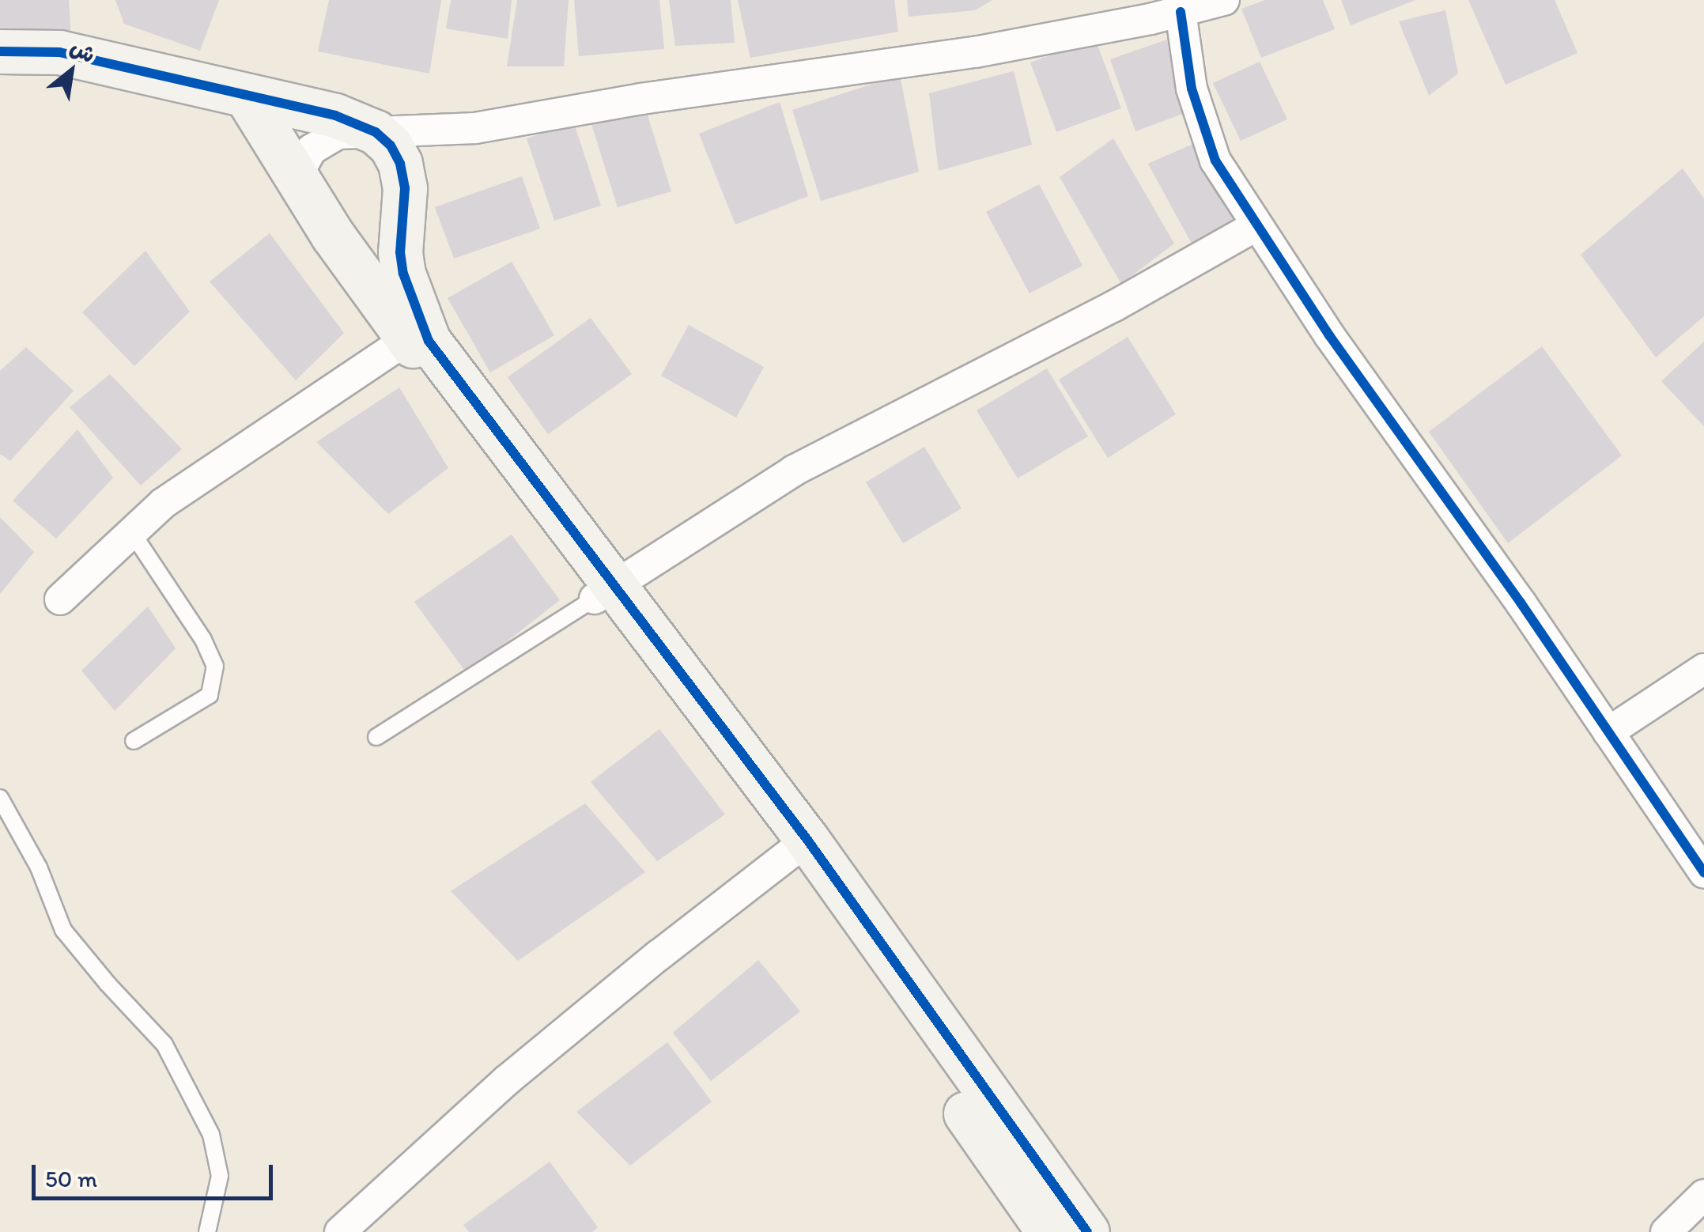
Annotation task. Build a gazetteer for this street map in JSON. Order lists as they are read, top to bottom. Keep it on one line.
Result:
{"scale_bar":"50 m","north":"top right"}
